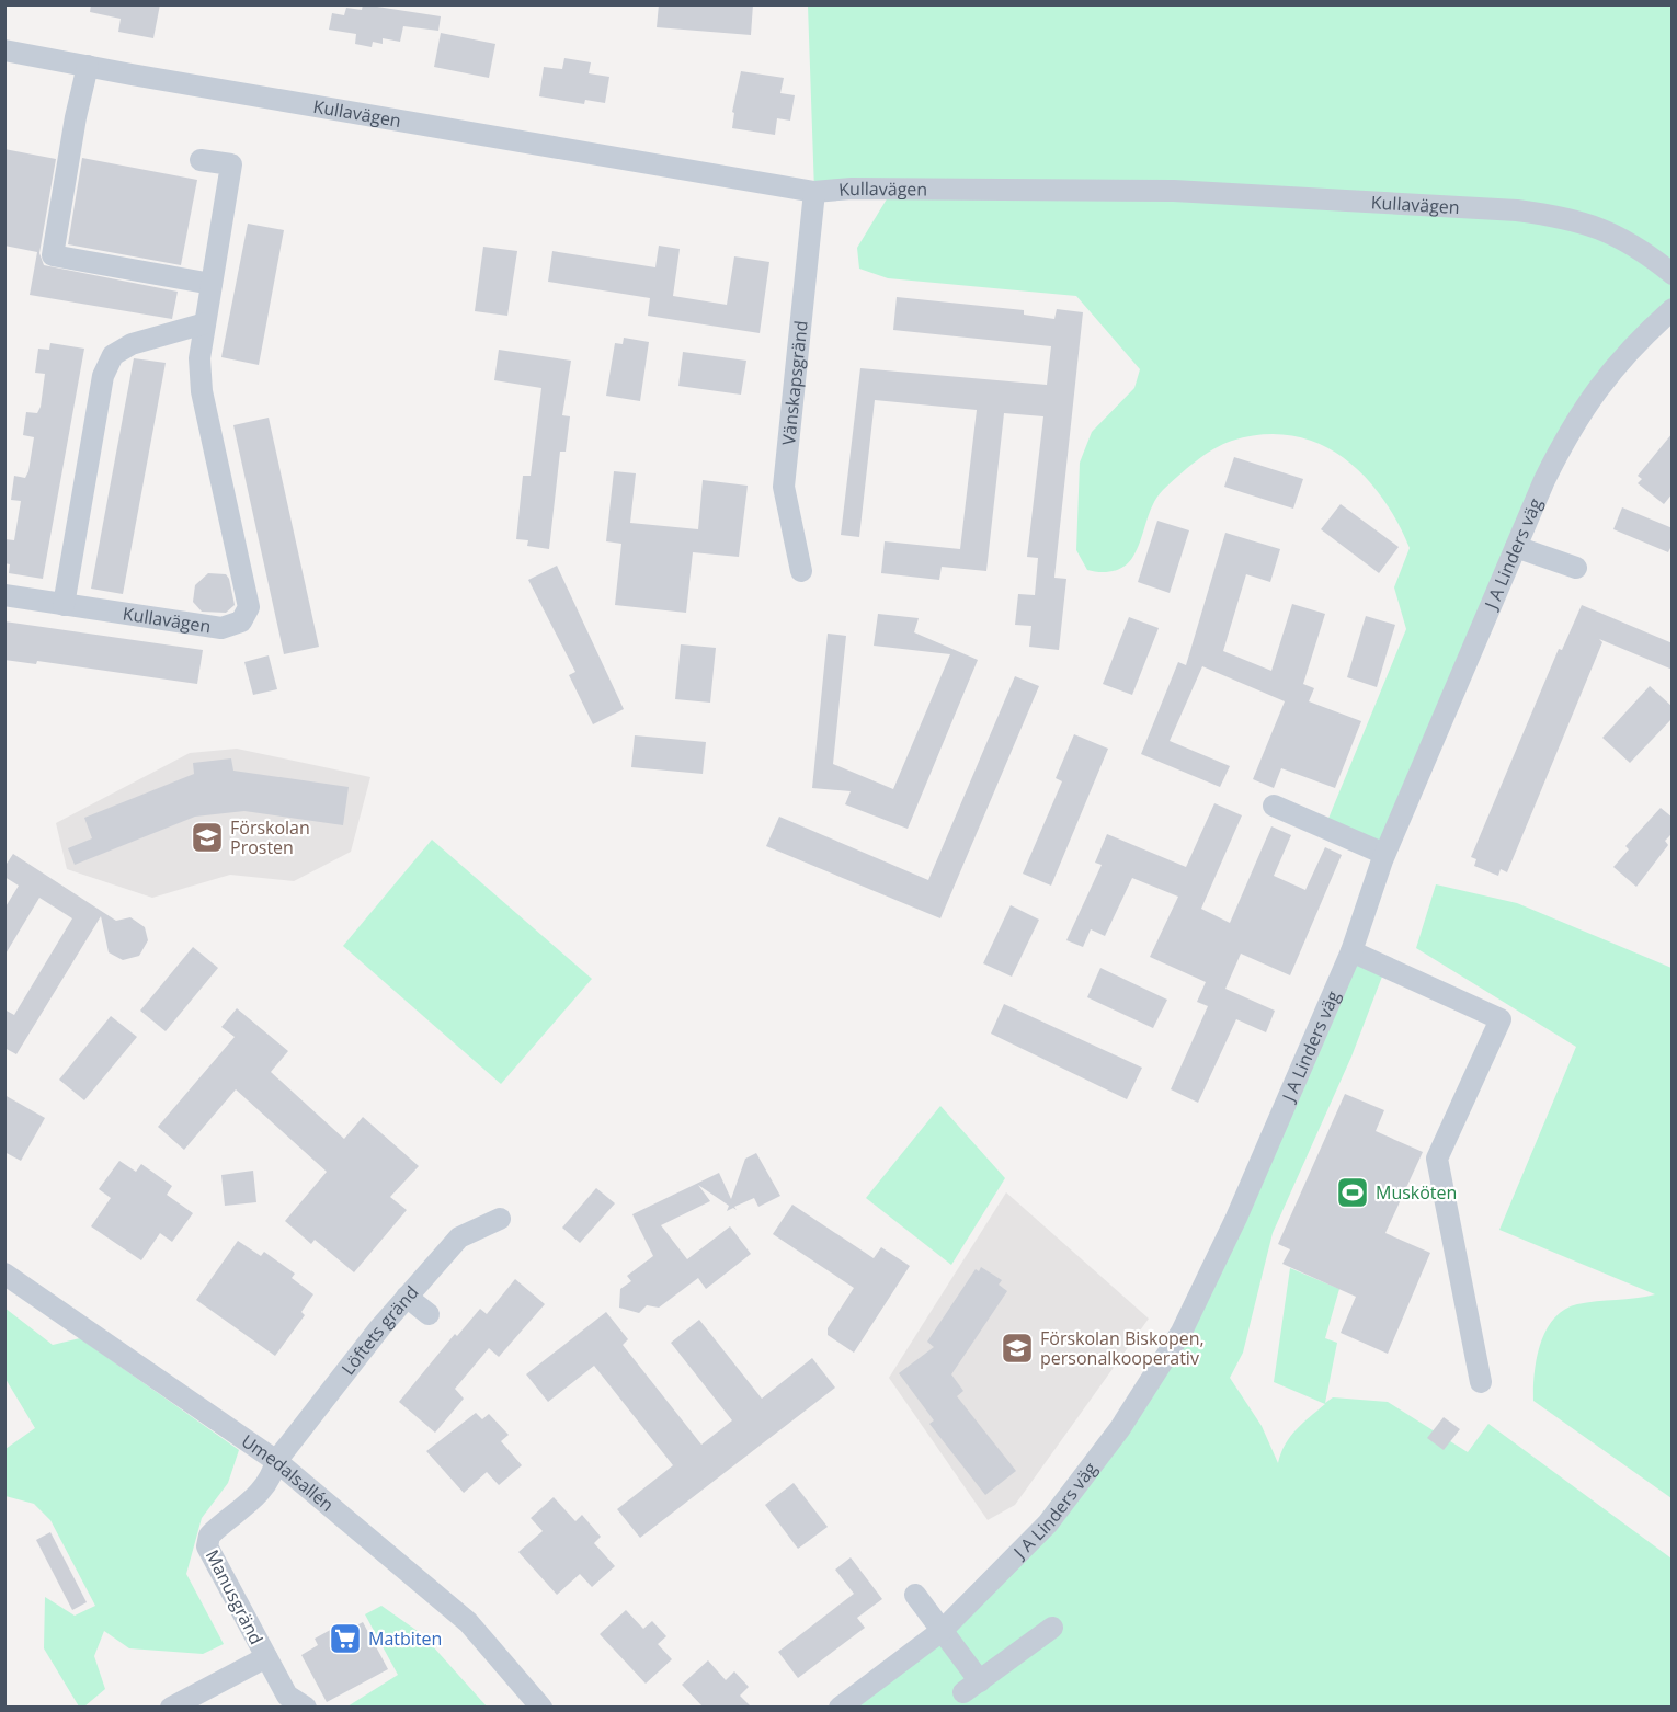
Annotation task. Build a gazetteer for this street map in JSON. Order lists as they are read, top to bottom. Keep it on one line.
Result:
{"streets":{"street":["Kullavägen","Vänskapsgränd","J A Linders väg","Löftets gränd","Umedalsallén","Manusgränd"]},"crossings":[["Kullavägen","Vänskapsgränd"],["Löftets gränd","Umedalsallén"],["Löftets gränd","Manusgränd"],["Umedalsallén","Manusgränd"]],"places":{"school or university":["Förskolan Prosten","Förskolan Biskopen, personalkooperativ"],"sports":["Musköten"],"supermarket":["Matbiten"]}}
